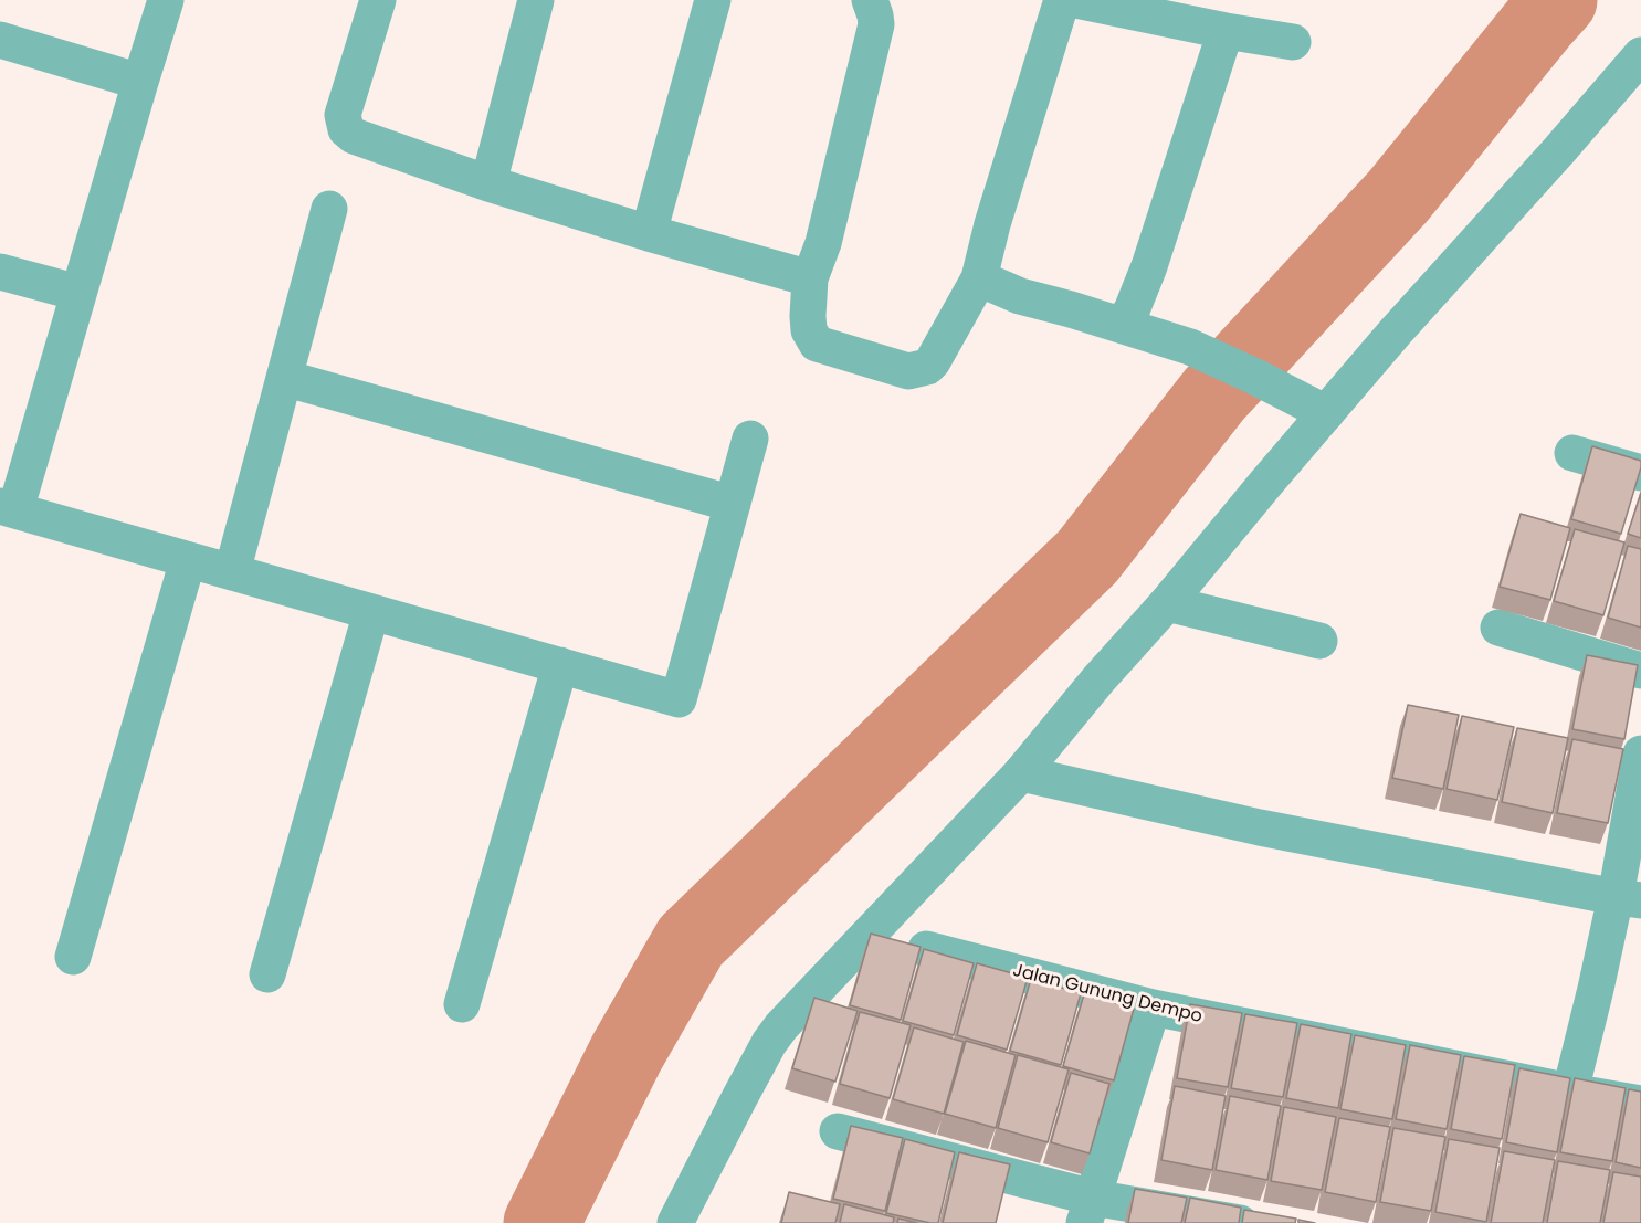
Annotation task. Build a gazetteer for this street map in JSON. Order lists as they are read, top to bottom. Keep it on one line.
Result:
{"streets":{"street":["Jalan Gunung Dempo"]}}
